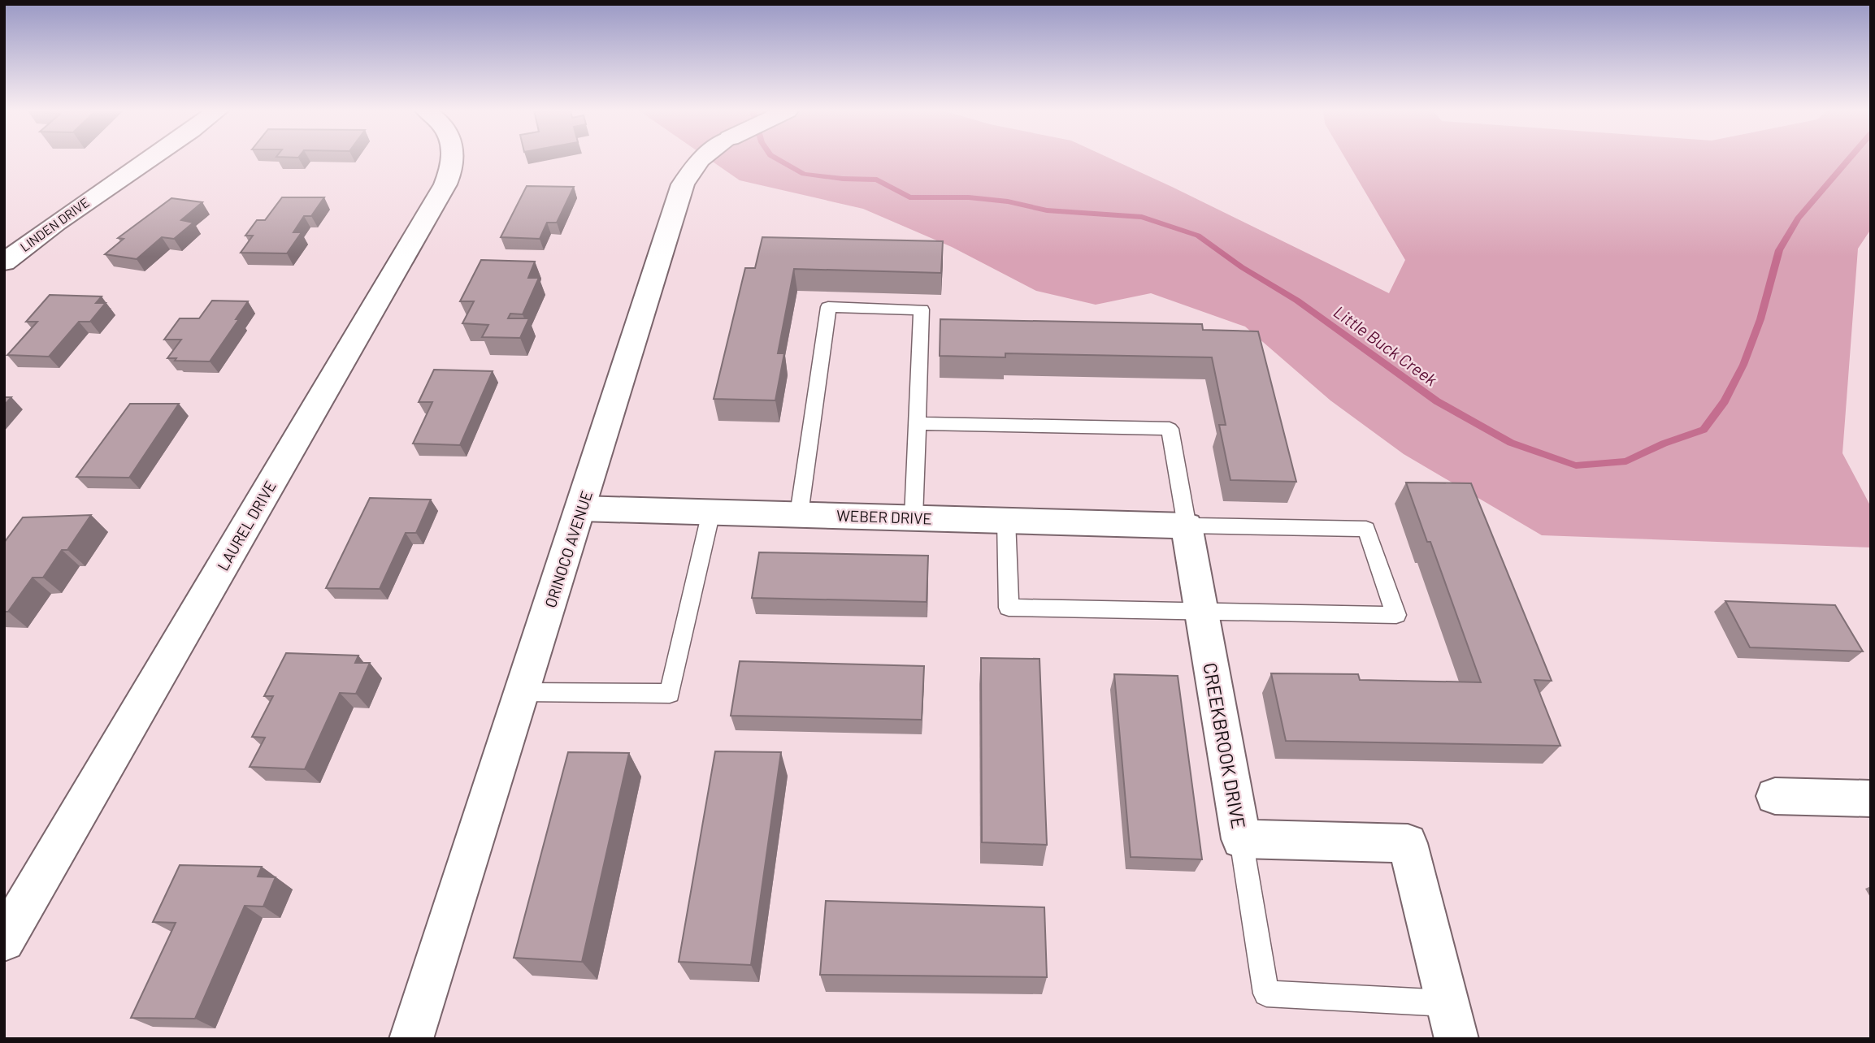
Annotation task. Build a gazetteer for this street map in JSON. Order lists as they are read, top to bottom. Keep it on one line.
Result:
{"streets":{"street":["LINDEN DRIVE","WEBER DRIVE","LAUREL DRIVE","ORINOCO AVENUE","CREEKBROOK DRIVE"]},"crossings":[["WEBER DRIVE","ORINOCO AVENUE"],["WEBER DRIVE","CREEKBROOK DRIVE"]],"water":["Little Buck Creek"]}
